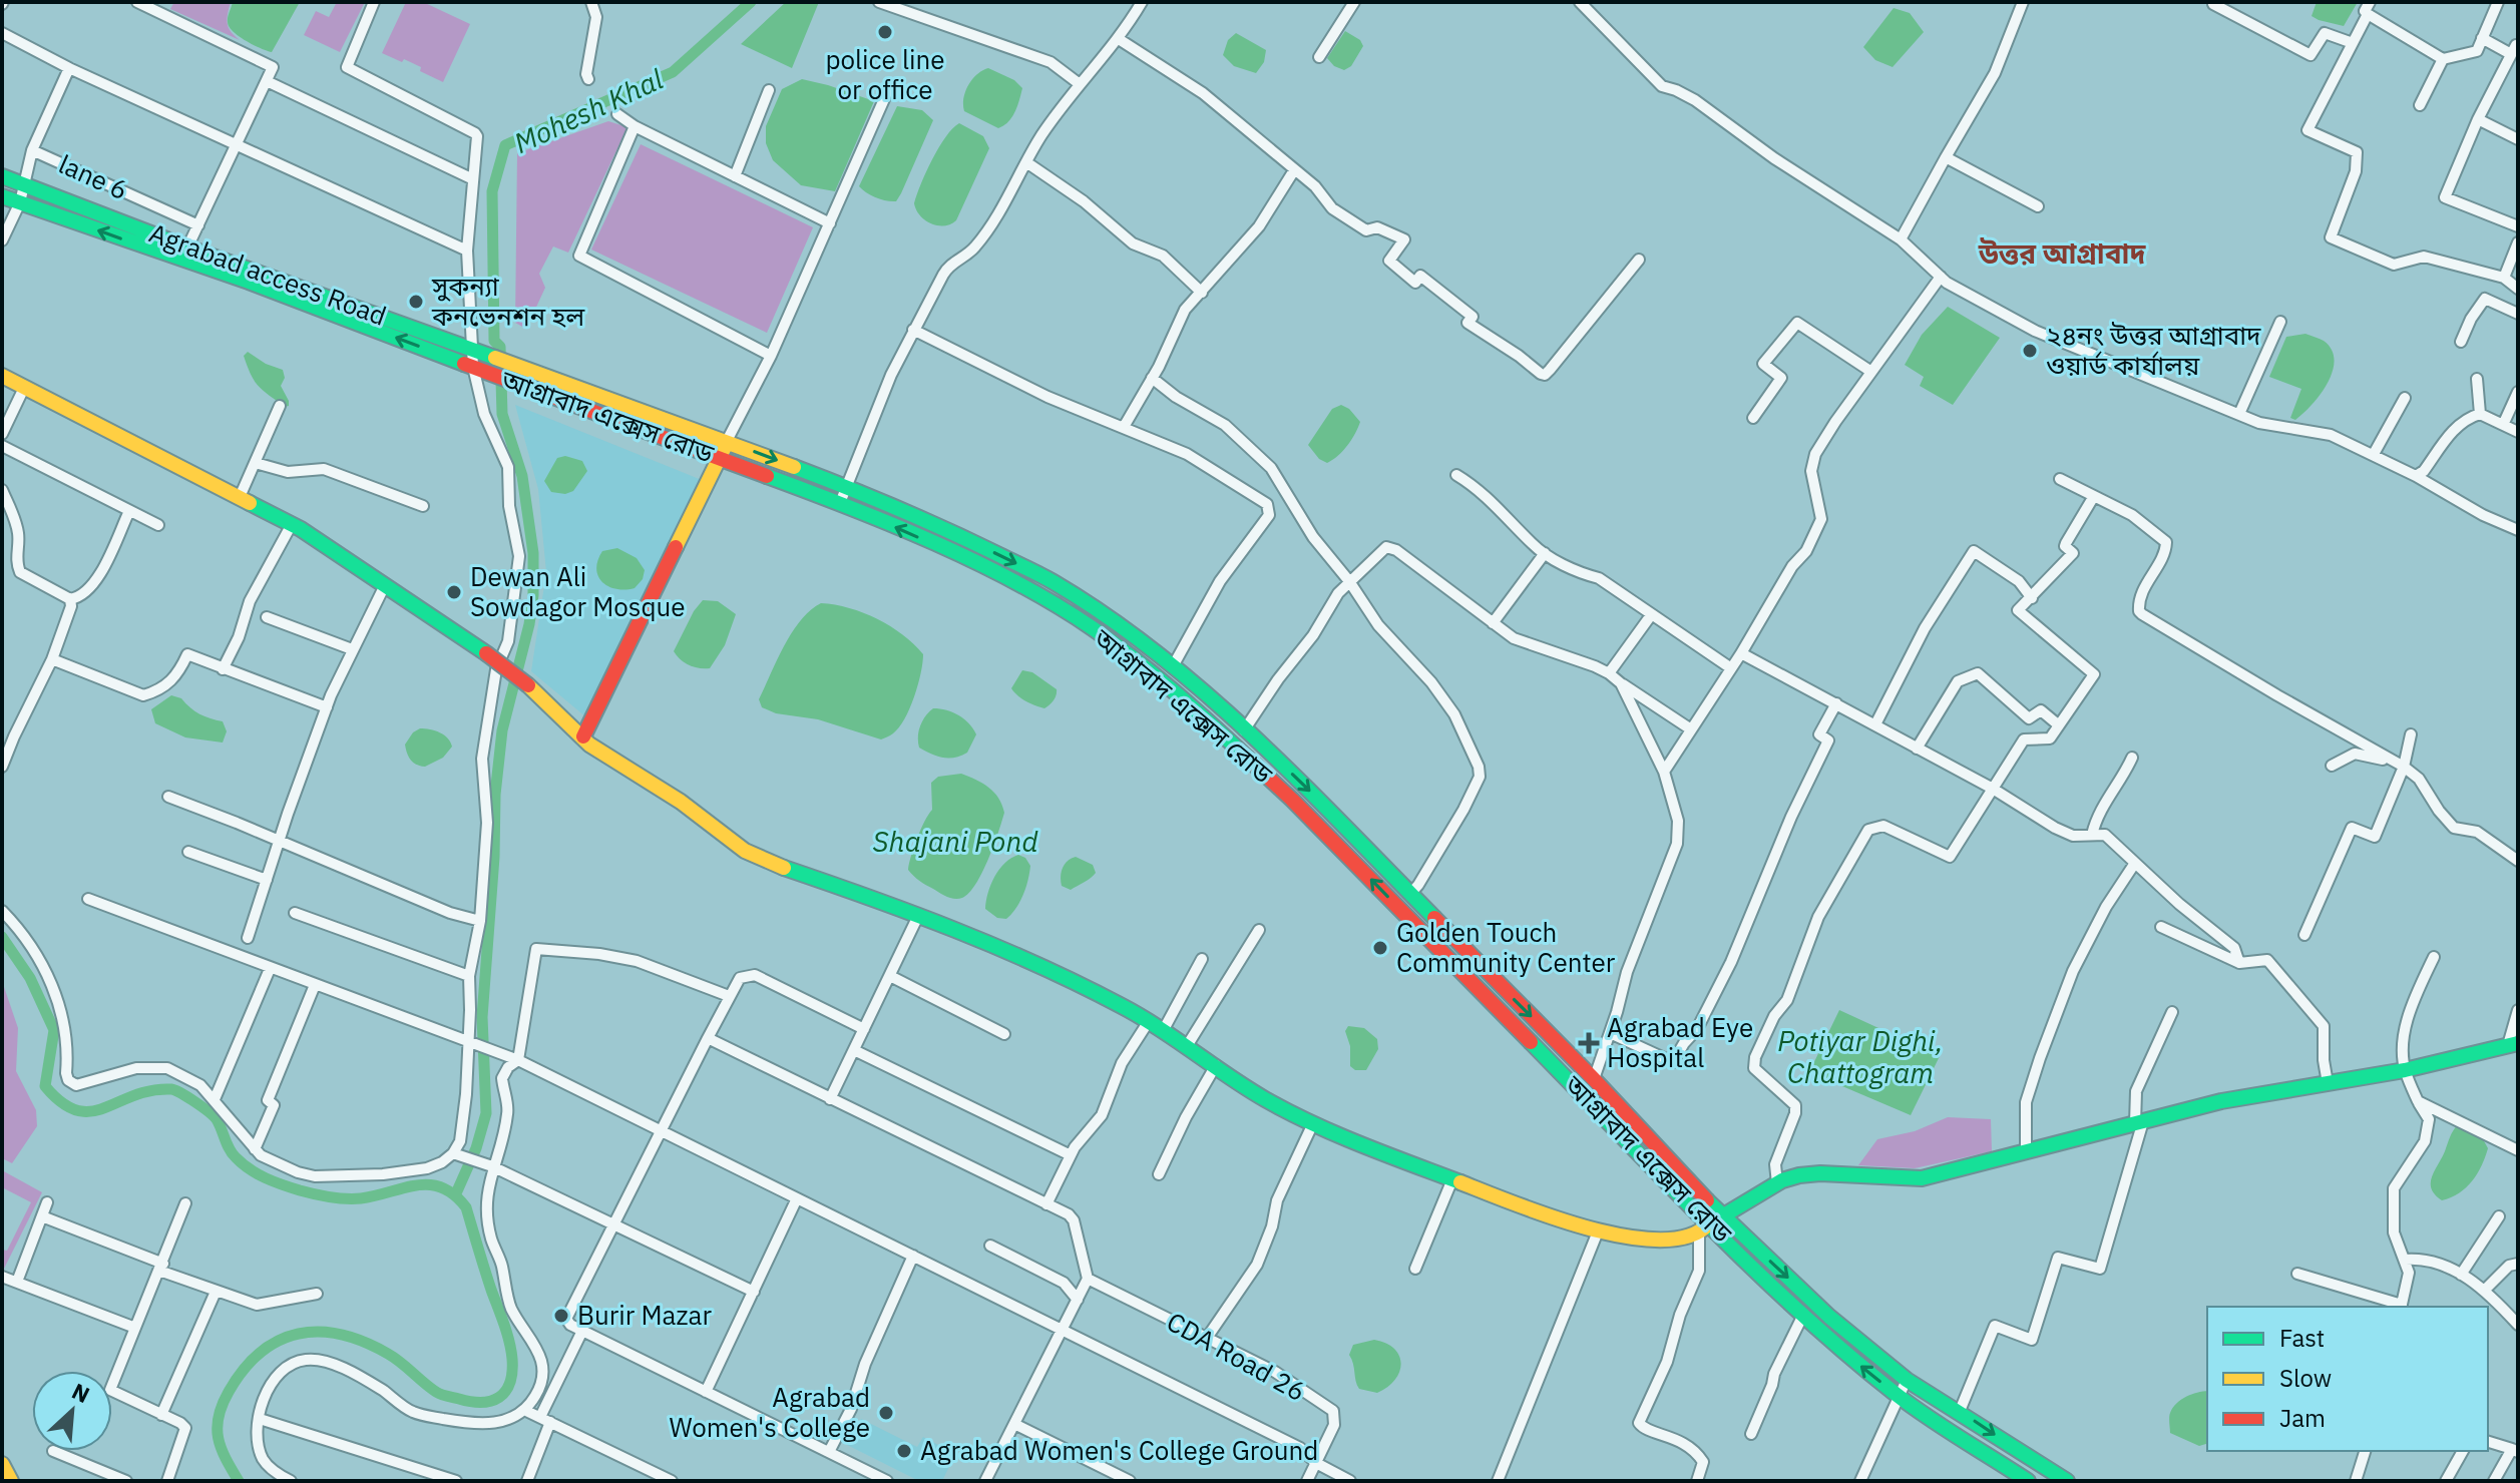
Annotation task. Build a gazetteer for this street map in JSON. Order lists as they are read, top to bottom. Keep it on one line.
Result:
{"streets":{"main road":["Agrabad access Road","আগ্রাবাদ এক্সেস রোড"],"street":["lane 6","CDA Road 26"]},"crossings":[["Agrabad access Road","আগ্রাবাদ এক্সেস রোড"]],"districts":["উত্তর আগ্রাবাদ"],"water":["Mohesh Khal","Shajani Pond","Potiyar Dighi, Chattogram"],"places":{"other":["police line or office","সুকন্যা কনভেনশন হল","২৪নং উত্তর আগ্রাবাদ ওয়ার্ড কার্যালয়","Dewan Ali Sowdagor Mosque","Golden Touch Community Center","Burir Mazar","Agrabad Women's College","Agrabad Women's College Ground"],"health":["Agrabad Eye Hospital"]},"legend":["Fast","Slow","Jam"],"north":"top right"}
